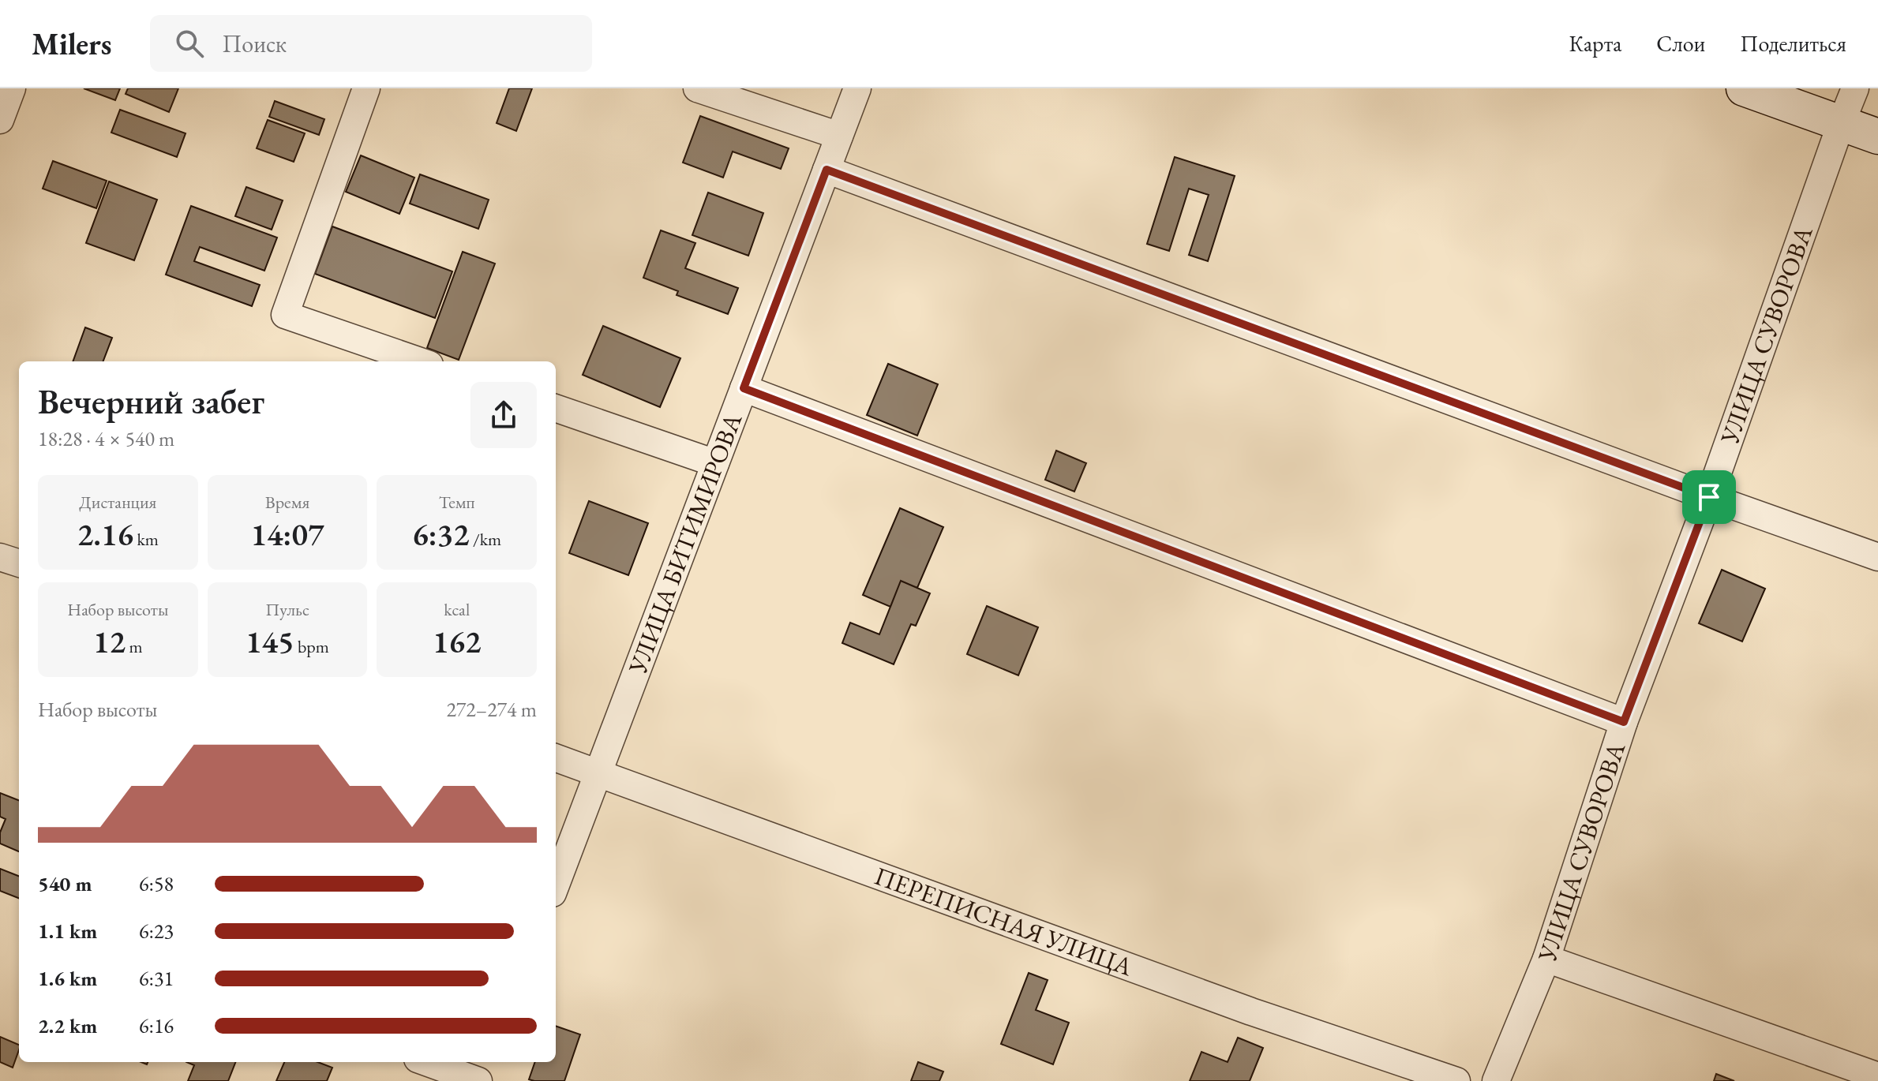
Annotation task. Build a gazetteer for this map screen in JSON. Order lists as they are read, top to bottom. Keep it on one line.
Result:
{"streets":{"street":["УЛИЦА СУВОРОВА","УЛИЦА БИТИМИРОВА","ПЕРЕПИСНАЯ УЛИЦА"]},"crossings":[["УЛИЦА БИТИМИРОВА","ПЕРЕПИСНАЯ УЛИЦА"]],"page":{"header":"Milers","search":"Поиск","nav":["Карта","Слои","Поделиться"],"heading":["Вечерний забег","18:28 · 4 × 540 m"],"stats":[["Дистанция","2.16 km"],["Время","14:07"],["Темп","6:32 /km"],["Набор высоты","12 m"],["Пульс","145 bpm"],["kcal","162"]],"chart":["Набор высоты","272–274 m"],"list":[{"name":"540 m","note":"6:58"},{"name":"1.1 km","note":"6:23"},{"name":"1.6 km","note":"6:31"},{"name":"2.2 km","note":"6:16"}]}}
